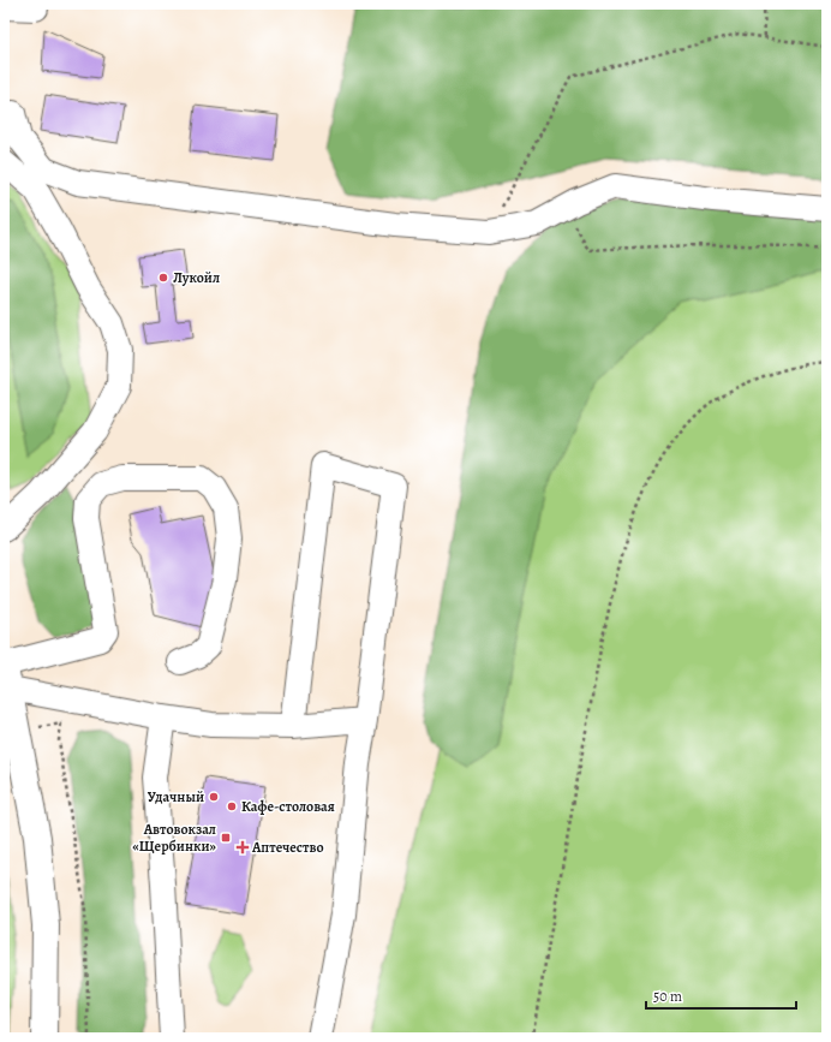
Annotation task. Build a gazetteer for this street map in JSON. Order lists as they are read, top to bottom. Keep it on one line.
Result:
{"places":{"other":["Лукойл","Удачный","Кафе-столовая"],"transit":["Автовокзал «Щербинки»"],"health":["Аптечество"]},"scale_bar":"50 m"}
